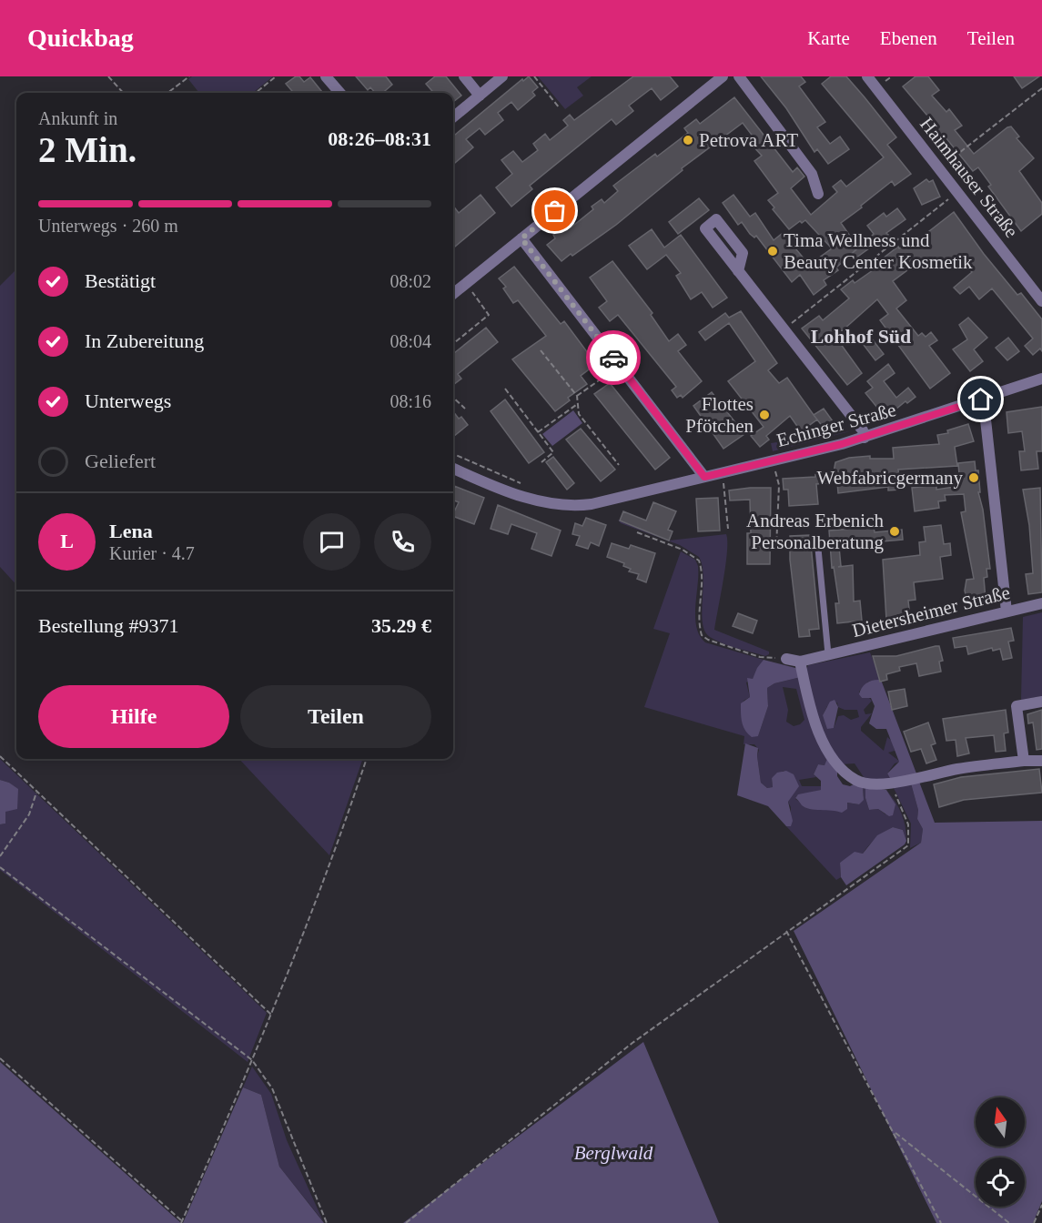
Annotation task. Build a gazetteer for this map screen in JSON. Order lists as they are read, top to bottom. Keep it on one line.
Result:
{"streets":{"street":["Haimhauser Straße","Echinger Straße","Dietersheimer Straße"]},"districts":["Lohhof Süd"],"parks":["Berglwald"],"places":["Petrova ART","Tima Wellness und Beauty Center Kosmetik","Flottes Pfötchen","Webfabricgermany","Andreas Erbenich Personalberatung"],"north":"top","page":{"header":"Quickbag","nav":["Karte","Ebenen","Teilen"],"heading":["2 Min.","Ankunft in","08:26–08:31"],"panel":["Lena","Kurier · 4.7","Bestellung #9371","35.29 €"],"bar":"Unterwegs · 260 m","list":[["Bestätigt","08:02"],["In Zubereitung","08:04"],["Unterwegs","08:16"],"Geliefert"],"round":"L","buttons":["Hilfe","Teilen"]}}
